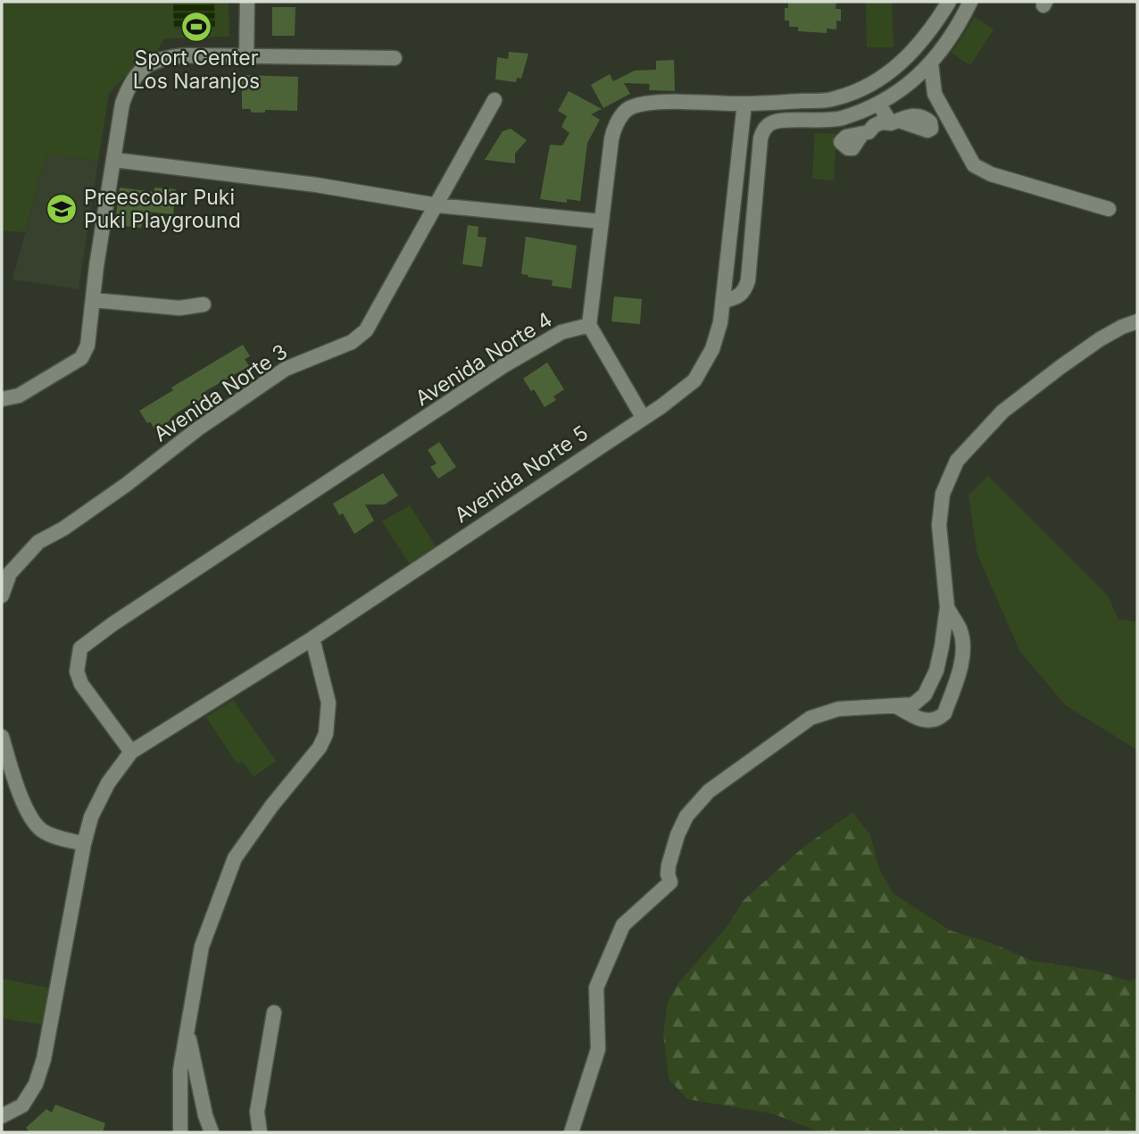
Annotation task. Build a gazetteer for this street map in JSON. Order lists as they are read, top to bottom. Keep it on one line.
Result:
{"streets":{"street":["Avenida Norte 4","Avenida Norte 3","Avenida Norte 5"]},"crossings":[["Avenida Norte 4","Avenida Norte 5"]],"places":{"sports":["Sport Center Los Naranjos"],"school or university":["Preescolar Puki Puki Playground"]}}
